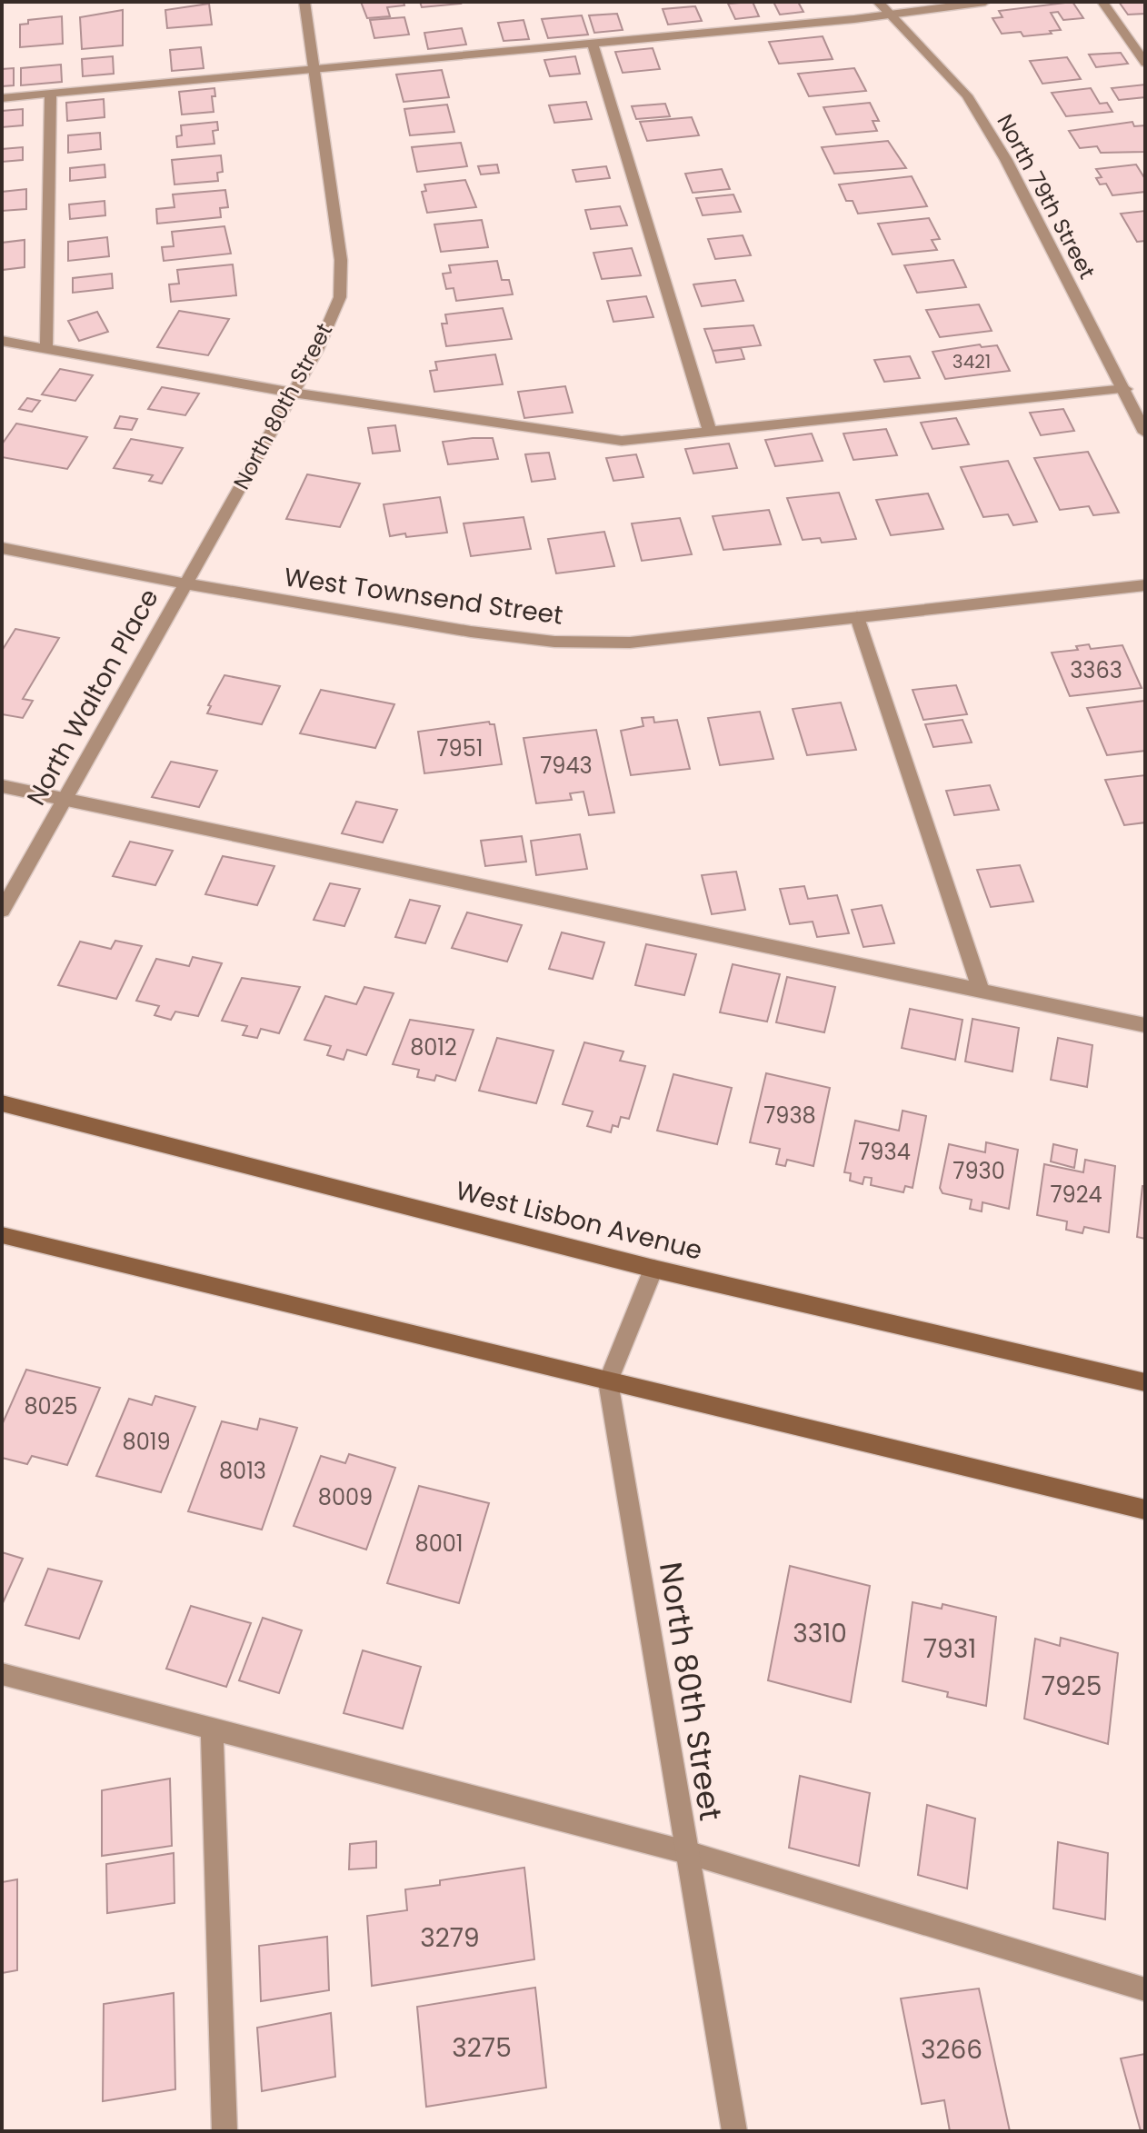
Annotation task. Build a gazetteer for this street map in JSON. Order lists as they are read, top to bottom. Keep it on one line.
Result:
{"streets":{"main road":["West Lisbon Avenue"],"street":["North 79th Street","North 80th Street","West Townsend Street","North Walton Place"]},"crossings":[["North 80th Street","West Townsend Street"],["North 80th Street","North Walton Place"],["West Townsend Street","North Walton Place"]],"house_numbers":["3421","3363","7951","7943","8012","7938","7934","7930","7924","8025","8019","8013","8009","8001","3310","7931","7925","3279","3275","3266"]}
